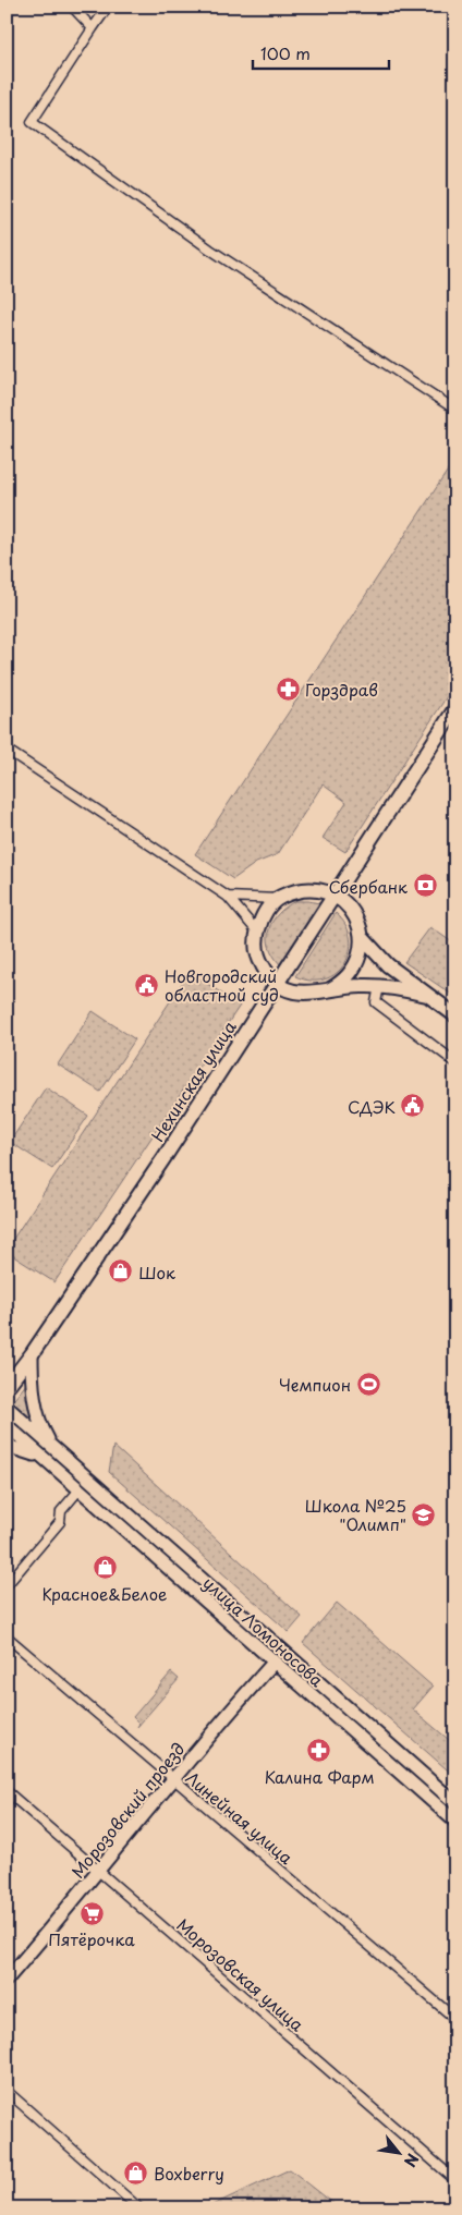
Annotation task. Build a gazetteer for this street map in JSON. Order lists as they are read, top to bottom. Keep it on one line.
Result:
{"streets":{"main road":["Нехинская улица","улица Ломоносова","Морозовский проезд"],"street":["Линейная улица","Морозовская улица"]},"crossings":[["Нехинская улица","улица Ломоносова"],["улица Ломоносова","Морозовский проезд"],["Морозовский проезд","Линейная улица"],["Морозовский проезд","Морозовская улица"]],"places":{"pharmacy":["Горздрав","Калина Фарм"],"bank":["Сбербанк"],"public building":["Новгородский областной суд","СДЭК"],"shop":["Шок","Красное&Белое","Boxberry"],"sports":["Чемпион"],"school or university":["Школа №25 \"Олимп\""],"supermarket":["Пятёрочка"]},"scale_bar":"100 m","north":"bottom right"}
